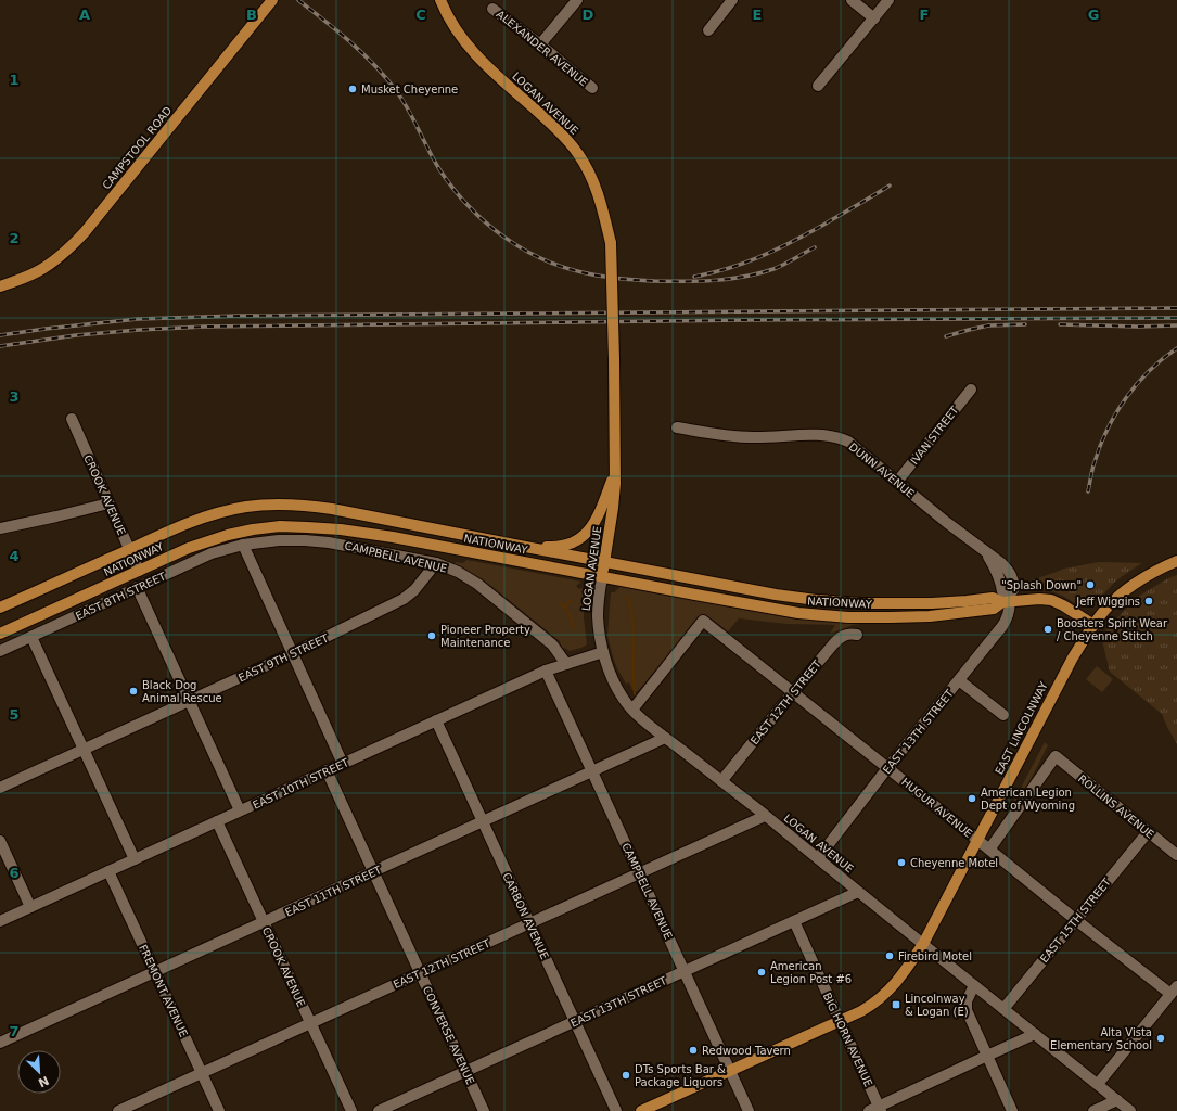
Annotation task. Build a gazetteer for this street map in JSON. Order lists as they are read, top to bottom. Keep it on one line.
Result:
{"streets":{"main road":["LOGAN AVENUE","CAMPSTOOL ROAD","NATIONWAY","EAST LINCOLNWAY"],"street":["ALEXANDER AVENUE","IVAN STREET","DUNN AVENUE","CROOK AVENUE","CAMPBELL AVENUE","EAST 8TH STREET","EAST 9TH STREET","EAST 12TH STREET","EAST 13TH STREET","EAST 10TH STREET","ROLLINS AVENUE","HUGUR AVENUE","EAST 11TH STREET","CARBON AVENUE","EAST 15TH STREET","FREMONT AVENUE","CONVERSE AVENUE","BIG HORN AVENUE"]},"crossings":[["LOGAN AVENUE","NATIONWAY"],["LOGAN AVENUE","EAST 12TH STREET"],["LOGAN AVENUE","EAST LINCOLNWAY"],["LOGAN AVENUE","EAST 13TH STREET"],["LOGAN AVENUE","EAST 10TH STREET"],["LOGAN AVENUE","HUGUR AVENUE"],["LOGAN AVENUE","EAST 11TH STREET"],["LOGAN AVENUE","EAST 15TH STREET"],["IVAN STREET","DUNN AVENUE"],["DUNN AVENUE","NATIONWAY"],["DUNN AVENUE","EAST 13TH STREET"],["CROOK AVENUE","NATIONWAY"],["CROOK AVENUE","EAST 12TH STREET"],["CROOK AVENUE","EAST 10TH STREET"],["CROOK AVENUE","EAST 11TH STREET"],["NATIONWAY","EAST LINCOLNWAY"],["NATIONWAY","EAST 13TH STREET"],["CAMPBELL AVENUE","EAST 8TH STREET"],["CAMPBELL AVENUE","EAST 9TH STREET"],["CAMPBELL AVENUE","EAST 12TH STREET"],["CAMPBELL AVENUE","EAST LINCOLNWAY"],["CAMPBELL AVENUE","EAST 13TH STREET"],["CAMPBELL AVENUE","EAST 10TH STREET"],["CAMPBELL AVENUE","EAST 11TH STREET"],["EAST 12TH STREET","HUGUR AVENUE"],["EAST 12TH STREET","CARBON AVENUE"],["EAST 12TH STREET","FREMONT AVENUE"],["EAST 12TH STREET","CONVERSE AVENUE"],["EAST LINCOLNWAY","HUGUR AVENUE"],["EAST LINCOLNWAY","BIG HORN AVENUE"],["EAST 13TH STREET","HUGUR AVENUE"],["EAST 13TH STREET","CARBON AVENUE"],["EAST 13TH STREET","CONVERSE AVENUE"],["EAST 13TH STREET","BIG HORN AVENUE"],["EAST 10TH STREET","CARBON AVENUE"],["EAST 10TH STREET","FREMONT AVENUE"],["EAST 10TH STREET","CONVERSE AVENUE"],["ROLLINS AVENUE","HUGUR AVENUE"],["ROLLINS AVENUE","EAST 15TH STREET"],["HUGUR AVENUE","EAST 15TH STREET"],["EAST 11TH STREET","CARBON AVENUE"],["EAST 11TH STREET","FREMONT AVENUE"],["EAST 11TH STREET","CONVERSE AVENUE"]],"places":{"other":["Musket Cheyenne","\"Splash Down\"","Jeff Wiggins","Boosters Spirit Wear / Cheyenne Stitch","Pioneer Property Maintenance","Black Dog Animal Rescue","American Legion Dept of Wyoming","Cheyenne Motel","Firebird Motel","American Legion Post #6","Alta Vista Elementary School","Redwood Tavern","DTs Sports Bar & Package Liquors"],"transit":["Lincolnway & Logan (E)"]},"north":"bottom right","grid":{"columns":["A","B","C","D","E","F","G"],"rows":["1","2","3","4","5","6","7"]}}
